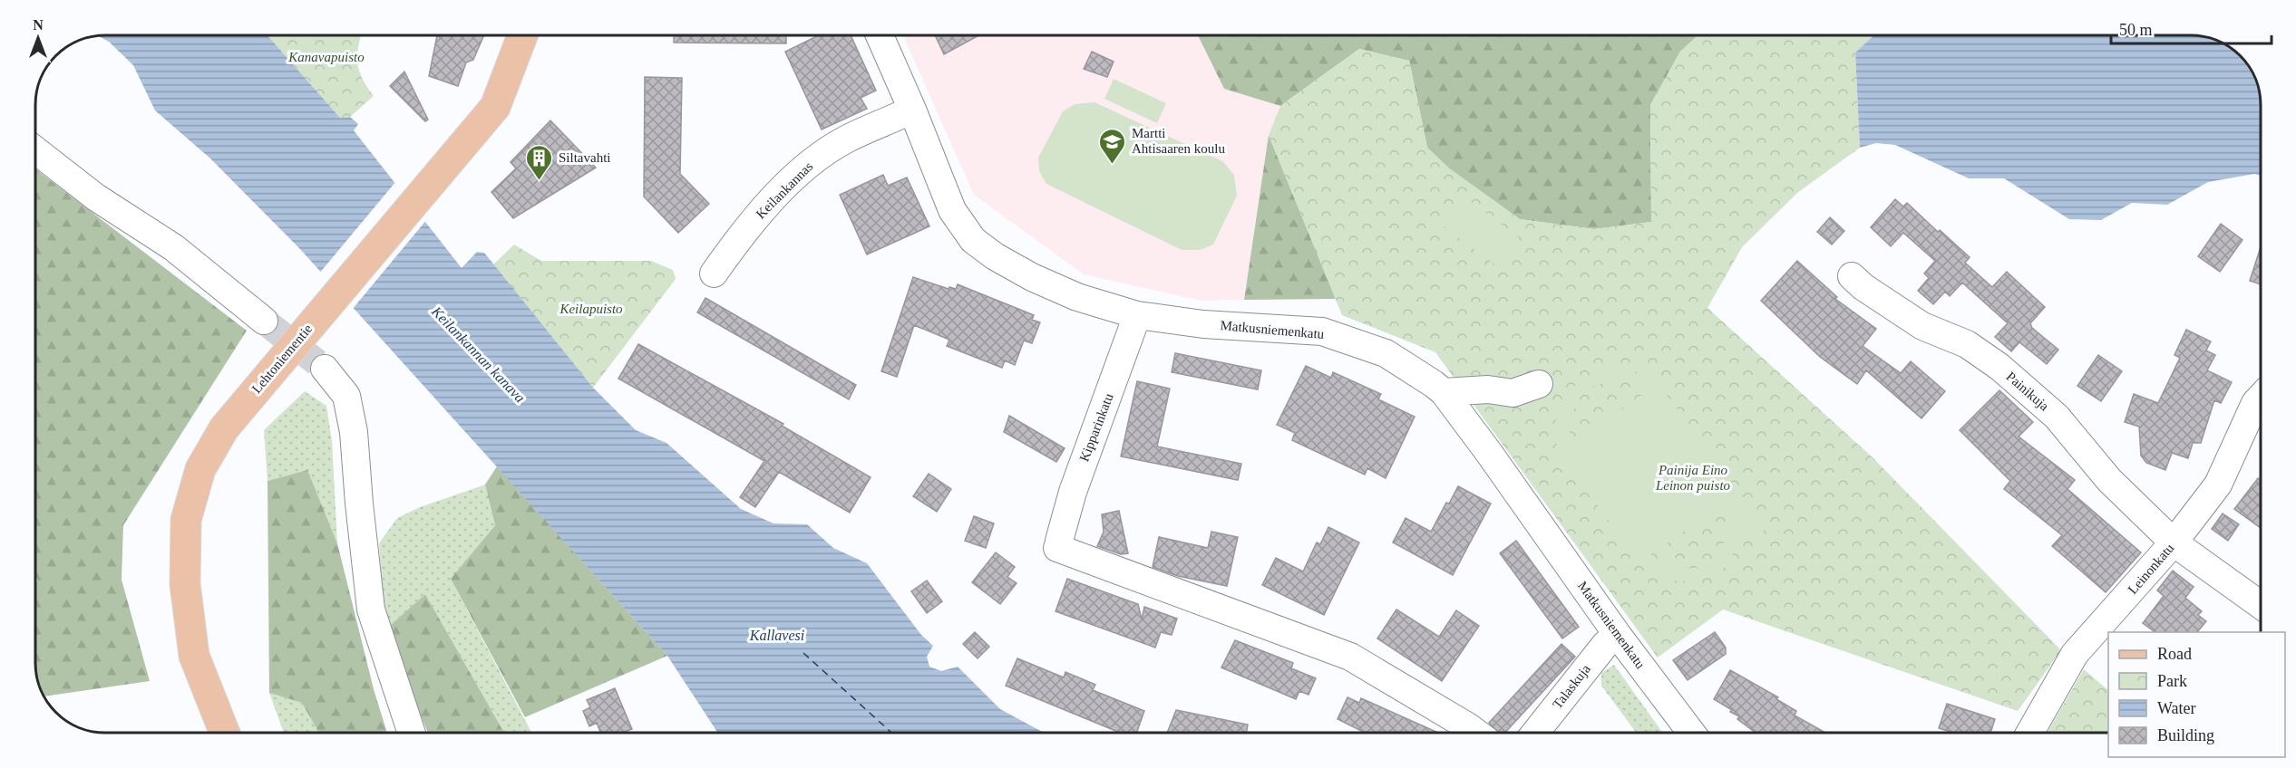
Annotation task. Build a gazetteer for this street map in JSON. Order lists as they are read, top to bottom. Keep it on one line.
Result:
{"streets":{"main road":["Lehtoniementie"],"street":["Keilankannas","Matkusniemenkatu","Painikuja","Kipparinkatu","Leinonkatu","Talaskuja"]},"crossings":[["Keilankannas","Matkusniemenkatu"],["Matkusniemenkatu","Kipparinkatu"],["Matkusniemenkatu","Talaskuja"],["Painikuja","Leinonkatu"]],"water":["Keilankannan kanava","Kallavesi"],"parks":["Kanavapuisto","Keilapuisto","Painija Eino Leinon puisto"],"places":{"school or university":["Martti Ahtisaaren koulu"],"building":["Siltavahti"]},"legend":["Road","Park","Water","Building"],"scale_bar":"50 m","north":"top"}
